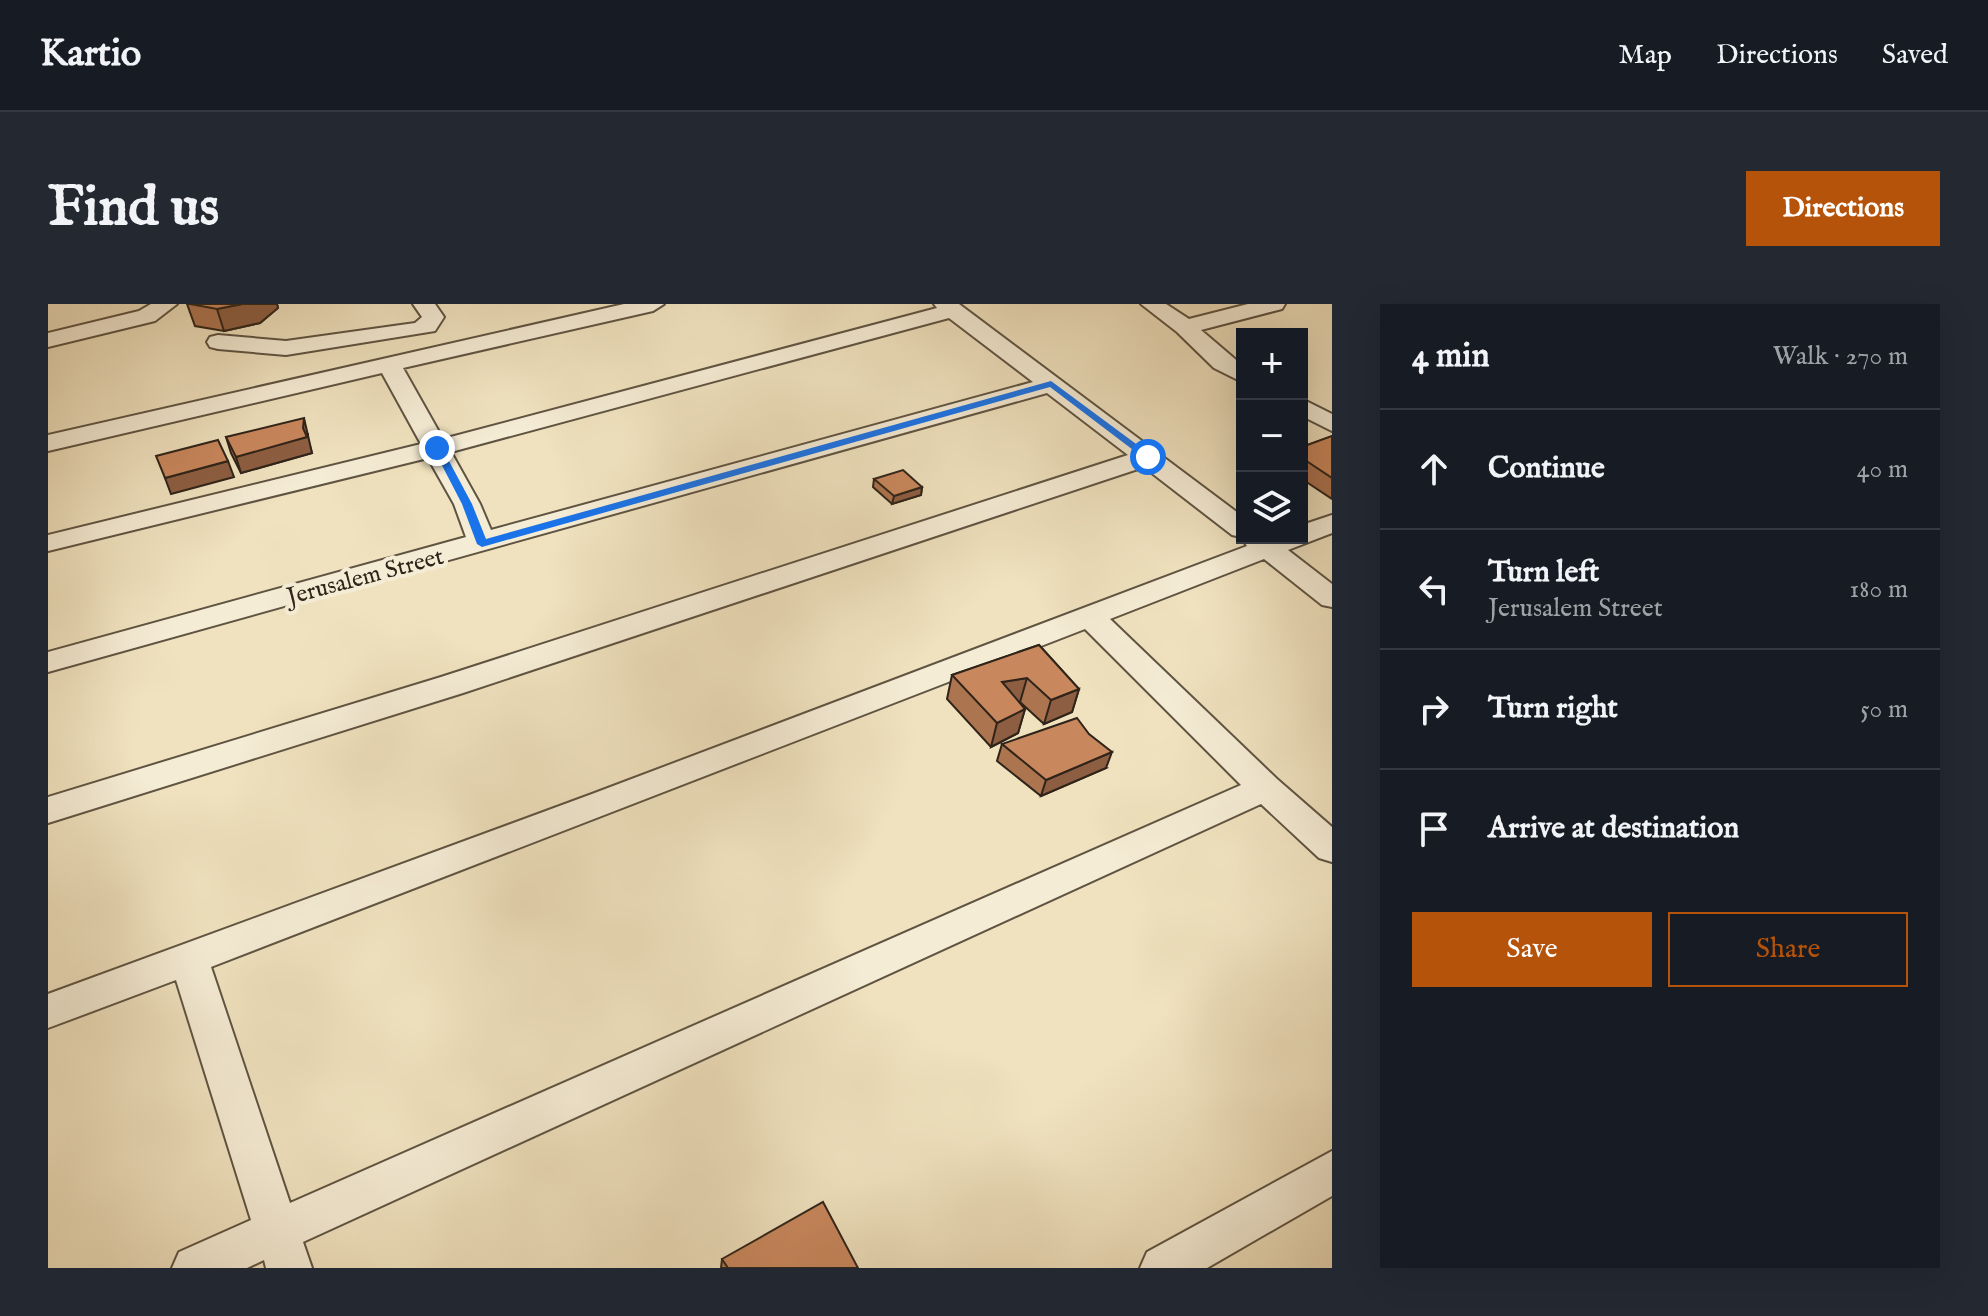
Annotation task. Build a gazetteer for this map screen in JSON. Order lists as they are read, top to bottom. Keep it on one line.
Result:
{"streets":{"street":["Jerusalem Street"]},"page":{"header":"Kartio","nav":["Map","Directions","Saved"],"buttons":["Directions",["Save","Share"]],"title":"Find us","heading":["4 min","Walk · 270 m"],"map_buttons":["+","−"],"list":[["Continue","40 m"],["Turn left","Jerusalem Street","180 m"],["Turn right","50 m"],"Arrive at destination"]}}
